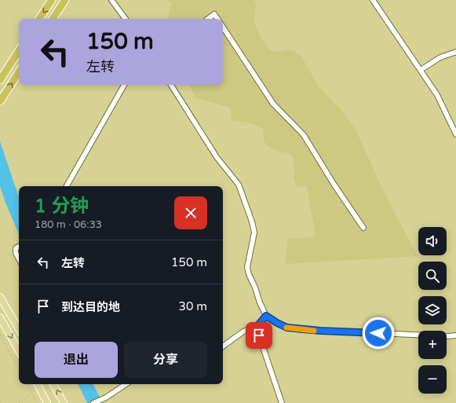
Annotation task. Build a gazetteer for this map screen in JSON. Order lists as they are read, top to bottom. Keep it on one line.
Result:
{"page":{"turn":["150 m","左转"],"heading":["1 分钟","180 m · 06:33"],"map_buttons":["+","−"],"list":[{"name":"左转","value":"150 m"},{"name":"到达目的地","value":"30 m"}],"buttons":["退出","分享"]}}
